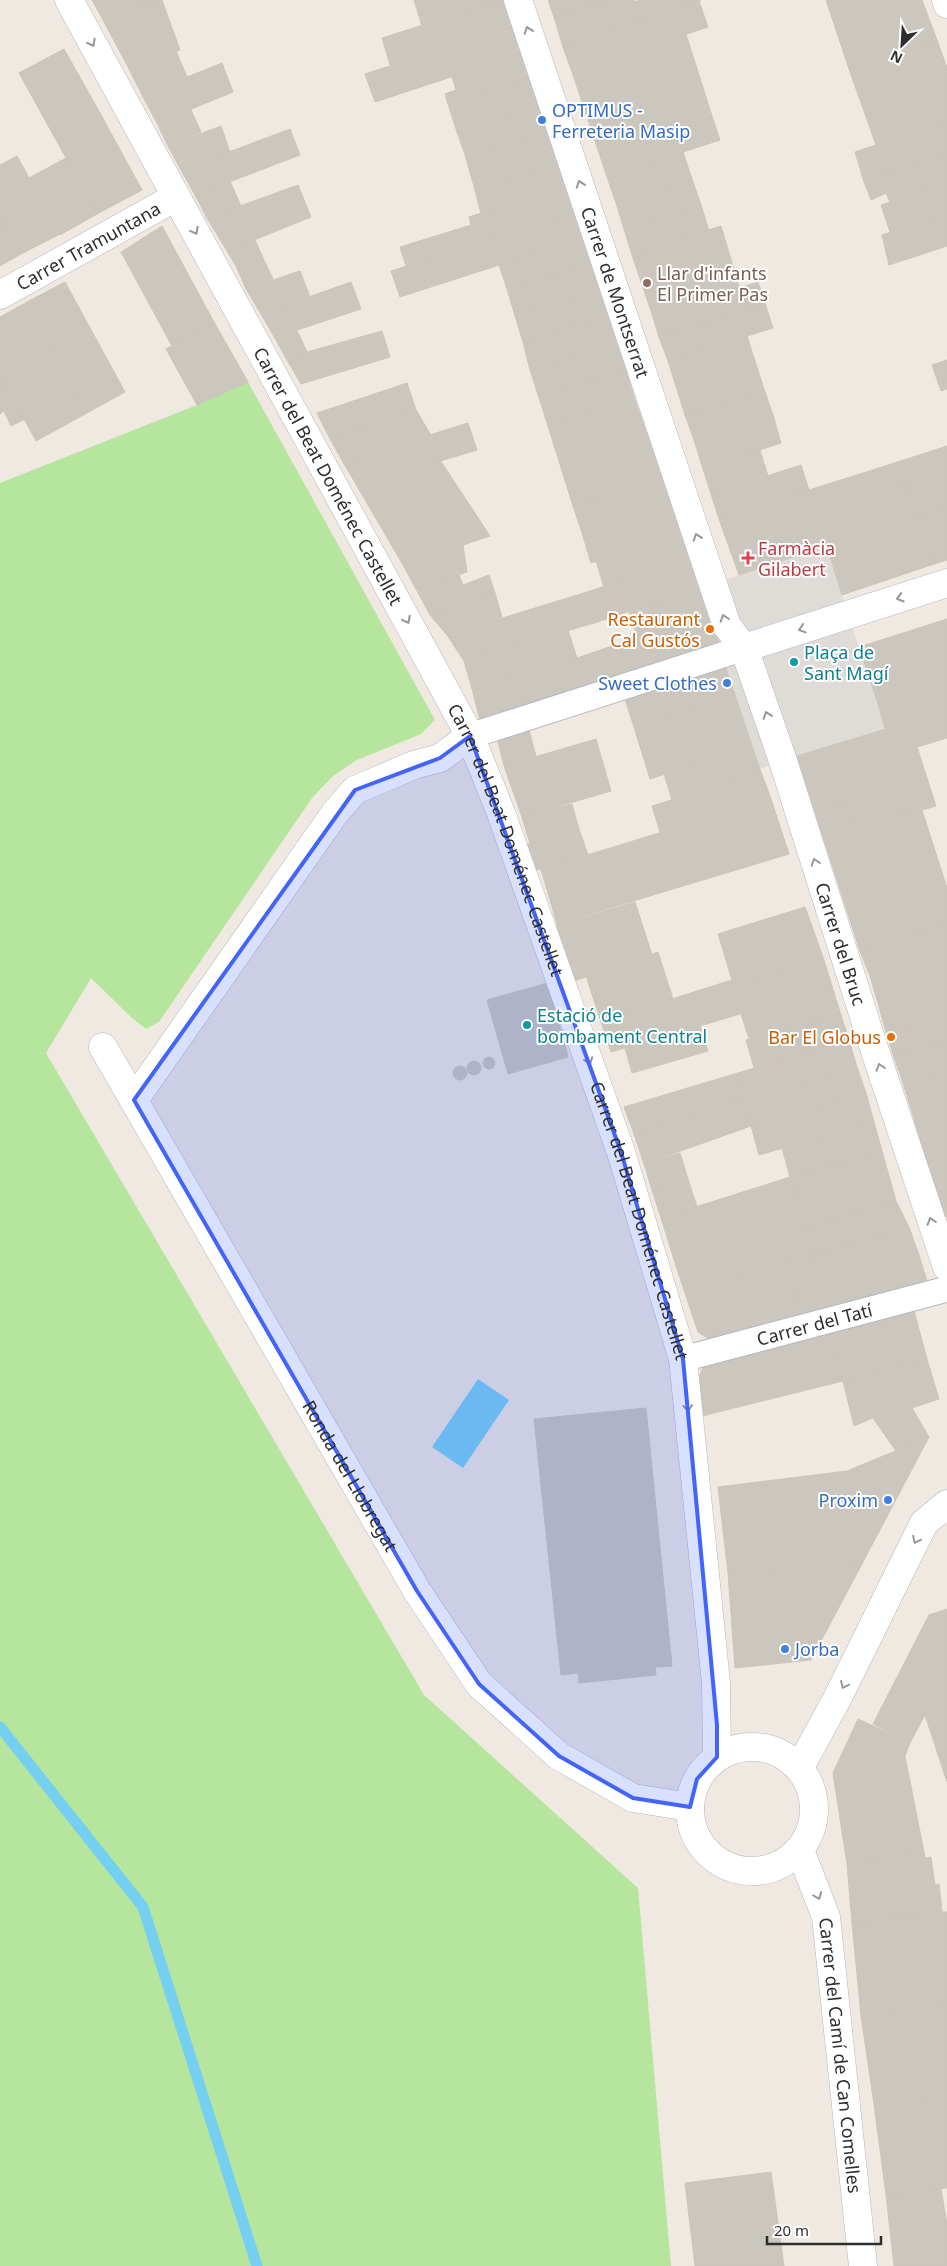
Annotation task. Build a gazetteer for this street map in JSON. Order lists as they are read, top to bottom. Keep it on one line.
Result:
{"streets":{"street":["Carrer Tramuntana","Carrer de Montserrat","Carrer del Beat Doménec Castellet","Carrer del Bruc","Carrer del Tatí","Ronda del Llobregat","Carrer del Camí de Can Comelles"]},"crossings":[["Carrer Tramuntana","Carrer del Beat Doménec Castellet"],["Carrer de Montserrat","Carrer del Bruc"],["Carrer del Beat Doménec Castellet","Carrer del Tatí"],["Carrer del Beat Doménec Castellet","Ronda del Llobregat"],["Carrer del Beat Doménec Castellet","Carrer del Camí de Can Comelles"],["Ronda del Llobregat","Carrer del Camí de Can Comelles"]],"one_way":["Carrer de Montserrat","Carrer del Beat Doménec Castellet","Carrer del Bruc","Carrer del Camí de Can Comelles"],"places":{"other":["OPTIMUS - Ferreteria Masip","Llar d'infants El Primer Pas","Restaurant Cal Gustós","Plaça de Sant Magí","Sweet Clothes","Estació de bombament Central","Bar El Globus","Proxim","Jorba"],"health":["Farmàcia Gilabert"]},"scale_bar":"20 m","north":"bottom left"}
